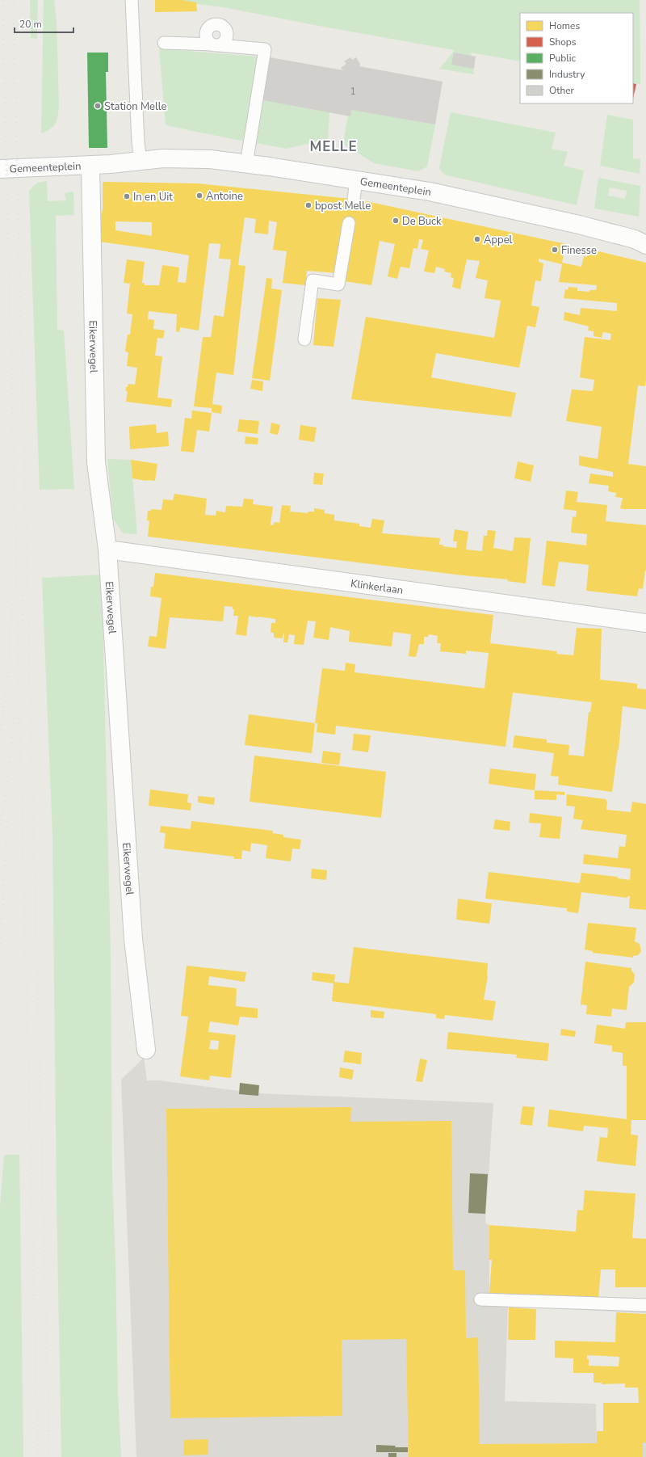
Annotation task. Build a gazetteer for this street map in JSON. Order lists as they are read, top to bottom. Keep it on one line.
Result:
{"streets":{"street":["Gemeenteplein","Eikerwegel","Klinkerlaan"]},"crossings":[["Gemeenteplein","Eikerwegel"],["Eikerwegel","Klinkerlaan"]],"districts":["MELLE"],"places":["Station Melle","Antoine","In en Uit","bpost Melle","De Buck","Appel","Finesse"],"house_numbers":["1"],"legend":["Homes","Shops","Public","Industry","Other"],"scale_bar":"20 m"}
